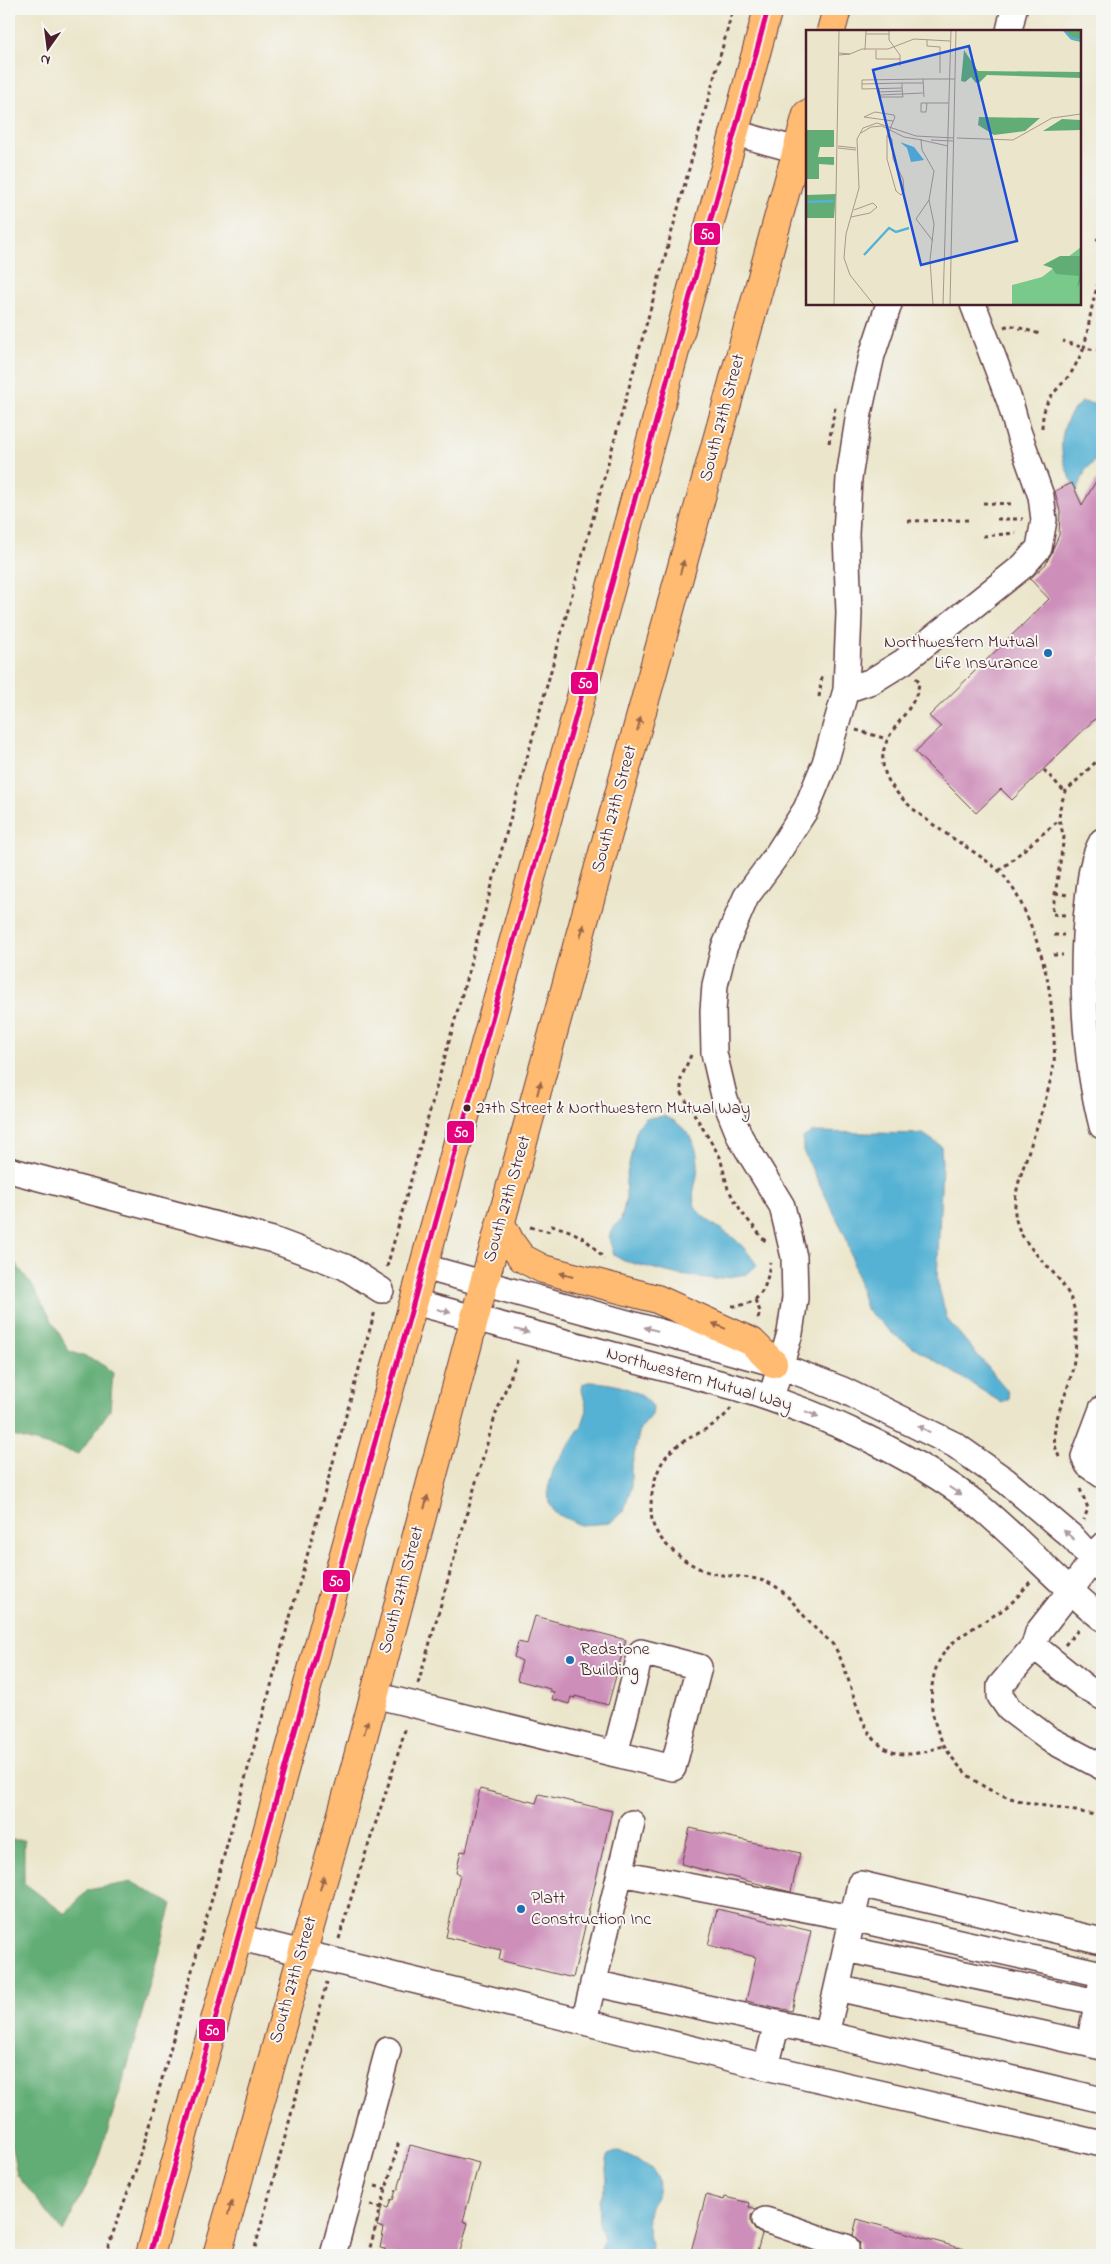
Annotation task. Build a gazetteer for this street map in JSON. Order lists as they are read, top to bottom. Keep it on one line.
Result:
{"streets":{"main road":["South 27th Street"],"street":["Northwestern Mutual Way"]},"crossings":[["South 27th Street","Northwestern Mutual Way"]],"places":["Northwestern Mutual Life Insurance","27th Street & Northwestern Mutual Way","Redstone Building","Platt Construction Inc"],"lines":["transit line 50"],"north":"bottom"}
